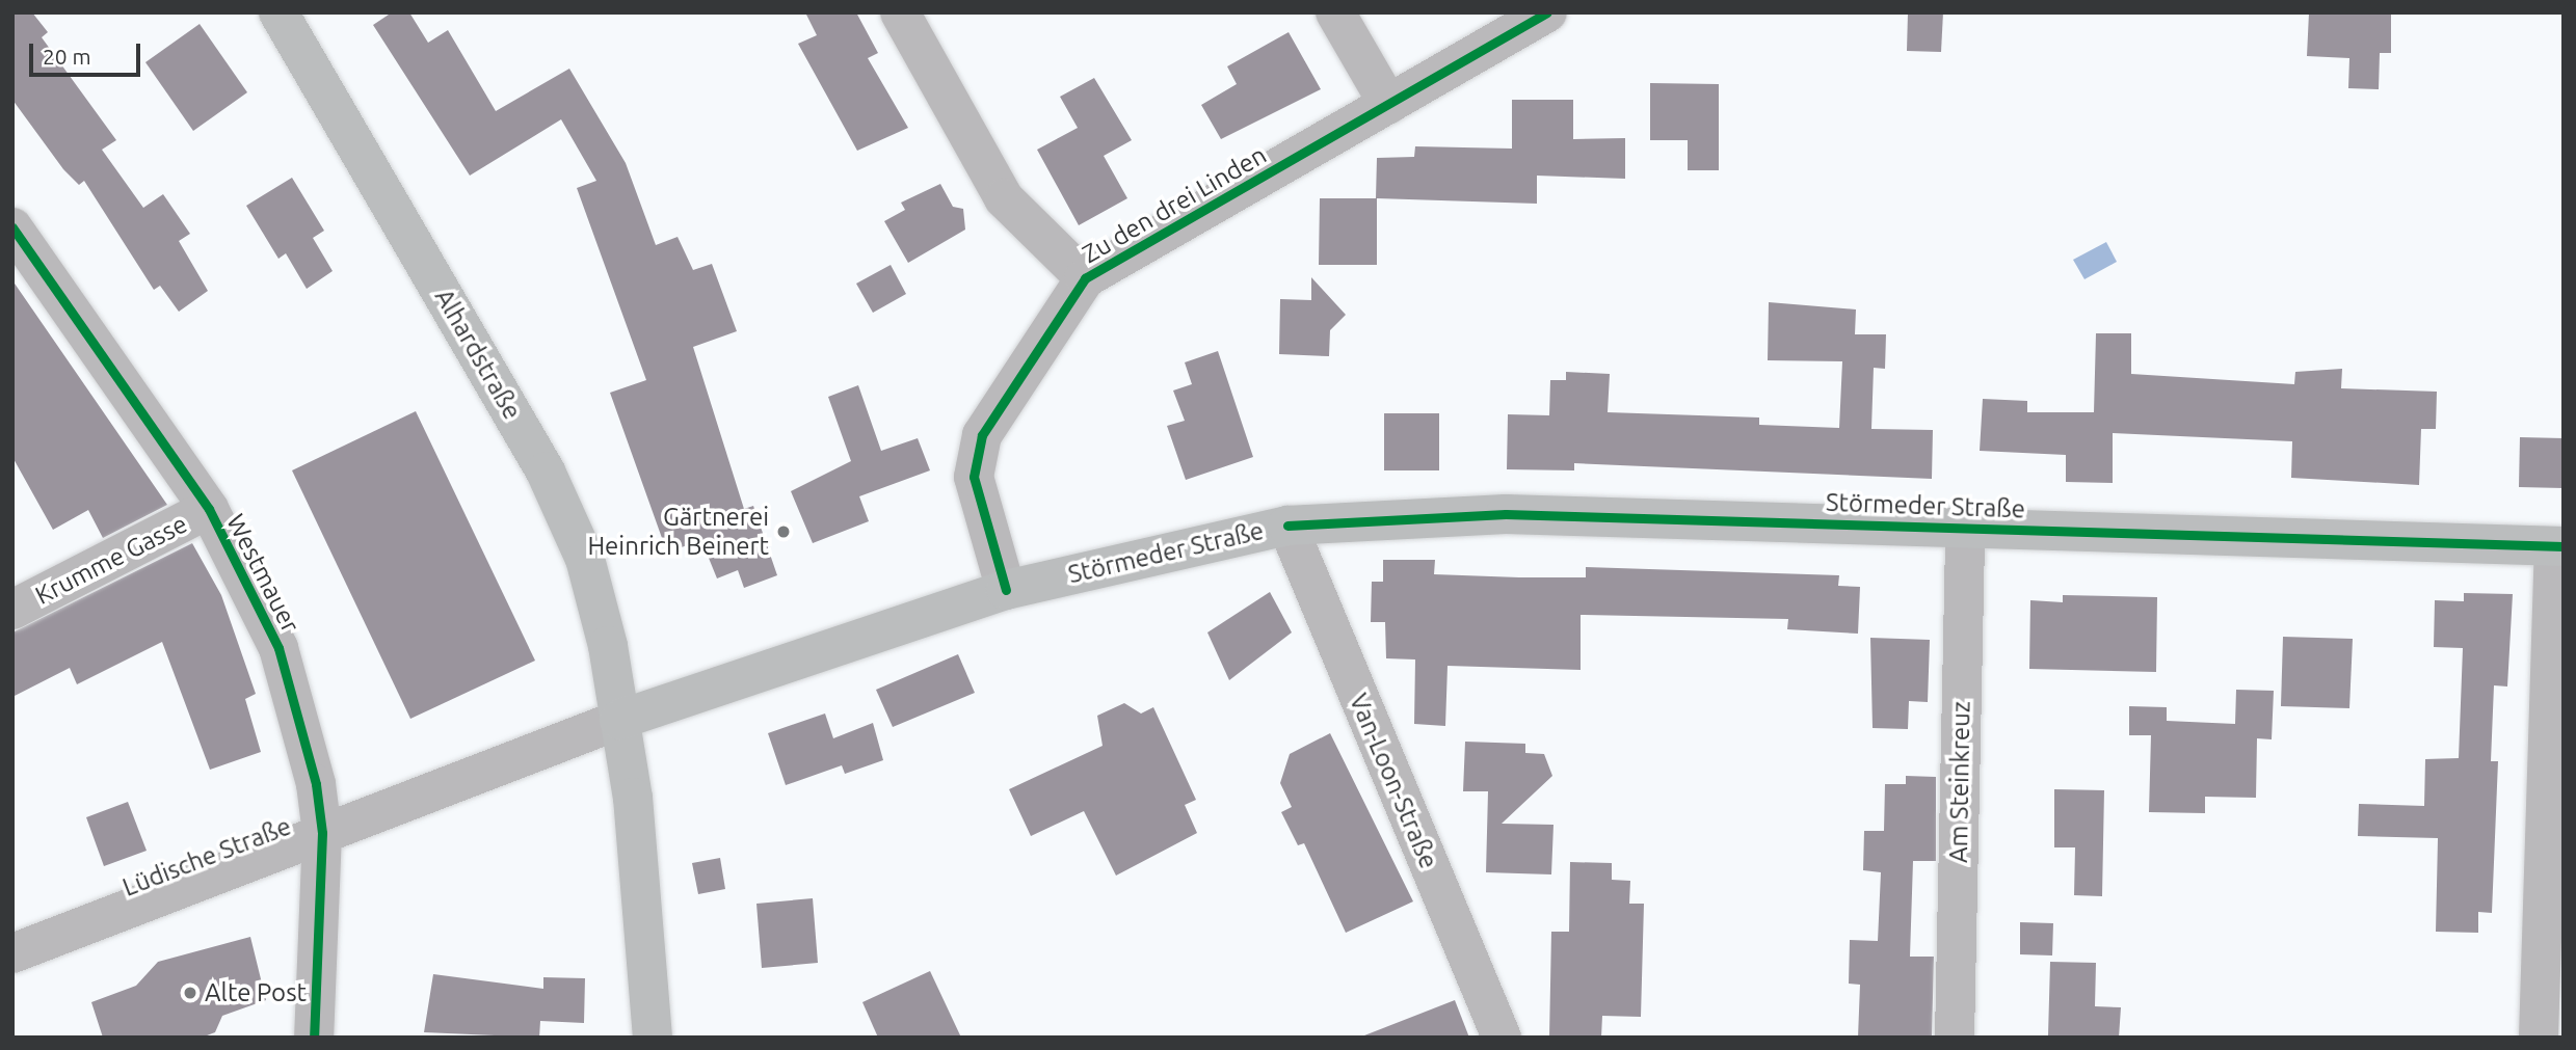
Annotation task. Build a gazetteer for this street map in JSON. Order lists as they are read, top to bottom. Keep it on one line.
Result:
{"streets":{"main road":["Alhardstraße","Störmeder Straße"],"street":["Zu den drei Linden","Krumme Gasse","Westmauer","Van-Loon-Straße","Am Steinkreuz","Lüdische Straße"]},"crossings":[["Zu den drei Linden","Störmeder Straße"],["Alhardstraße","Störmeder Straße"],["Alhardstraße","Lüdische Straße"],["Störmeder Straße","Van-Loon-Straße"],["Störmeder Straße","Am Steinkreuz"],["Störmeder Straße","Lüdische Straße"],["Krumme Gasse","Westmauer"],["Westmauer","Lüdische Straße"]],"places":["Gärtnerei Heinrich Beinert","Alte Post"],"scale_bar":"20 m"}
